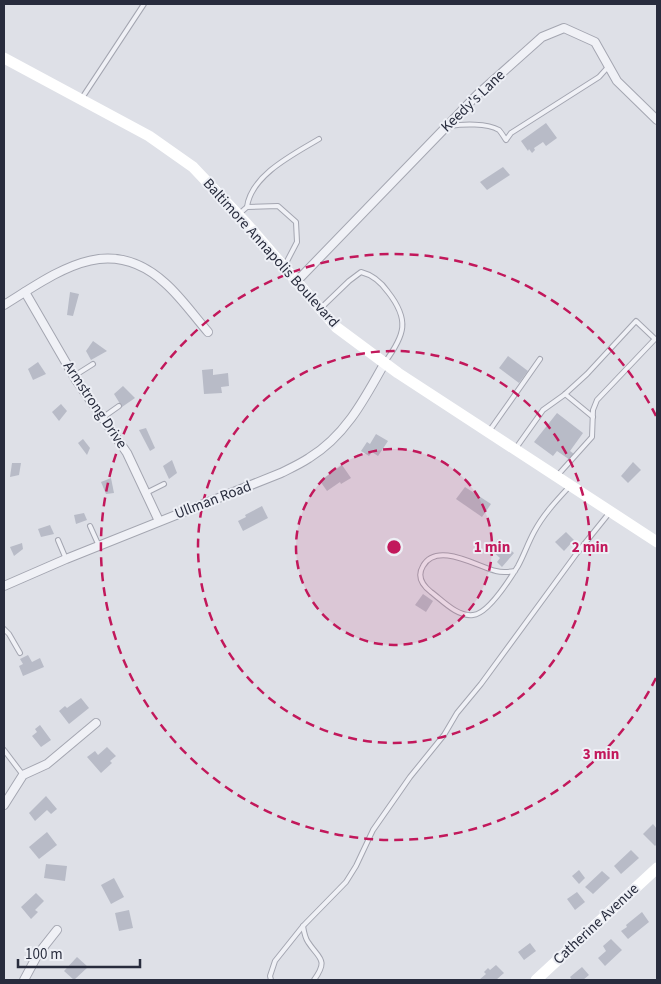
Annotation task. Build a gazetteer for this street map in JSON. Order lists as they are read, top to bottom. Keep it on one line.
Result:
{"streets":{"main road":["Baltimore Annapolis Boulevard","Catherine Avenue"],"street":["Keedy's Lane","Armstrong Drive","Ullman Road"]},"crossings":[["Keedy's Lane","Baltimore Annapolis Boulevard"],["Baltimore Annapolis Boulevard","Ullman Road"],["Armstrong Drive","Ullman Road"]],"scale_bar":"100 m","rings":["1 min","2 min","3 min"]}
